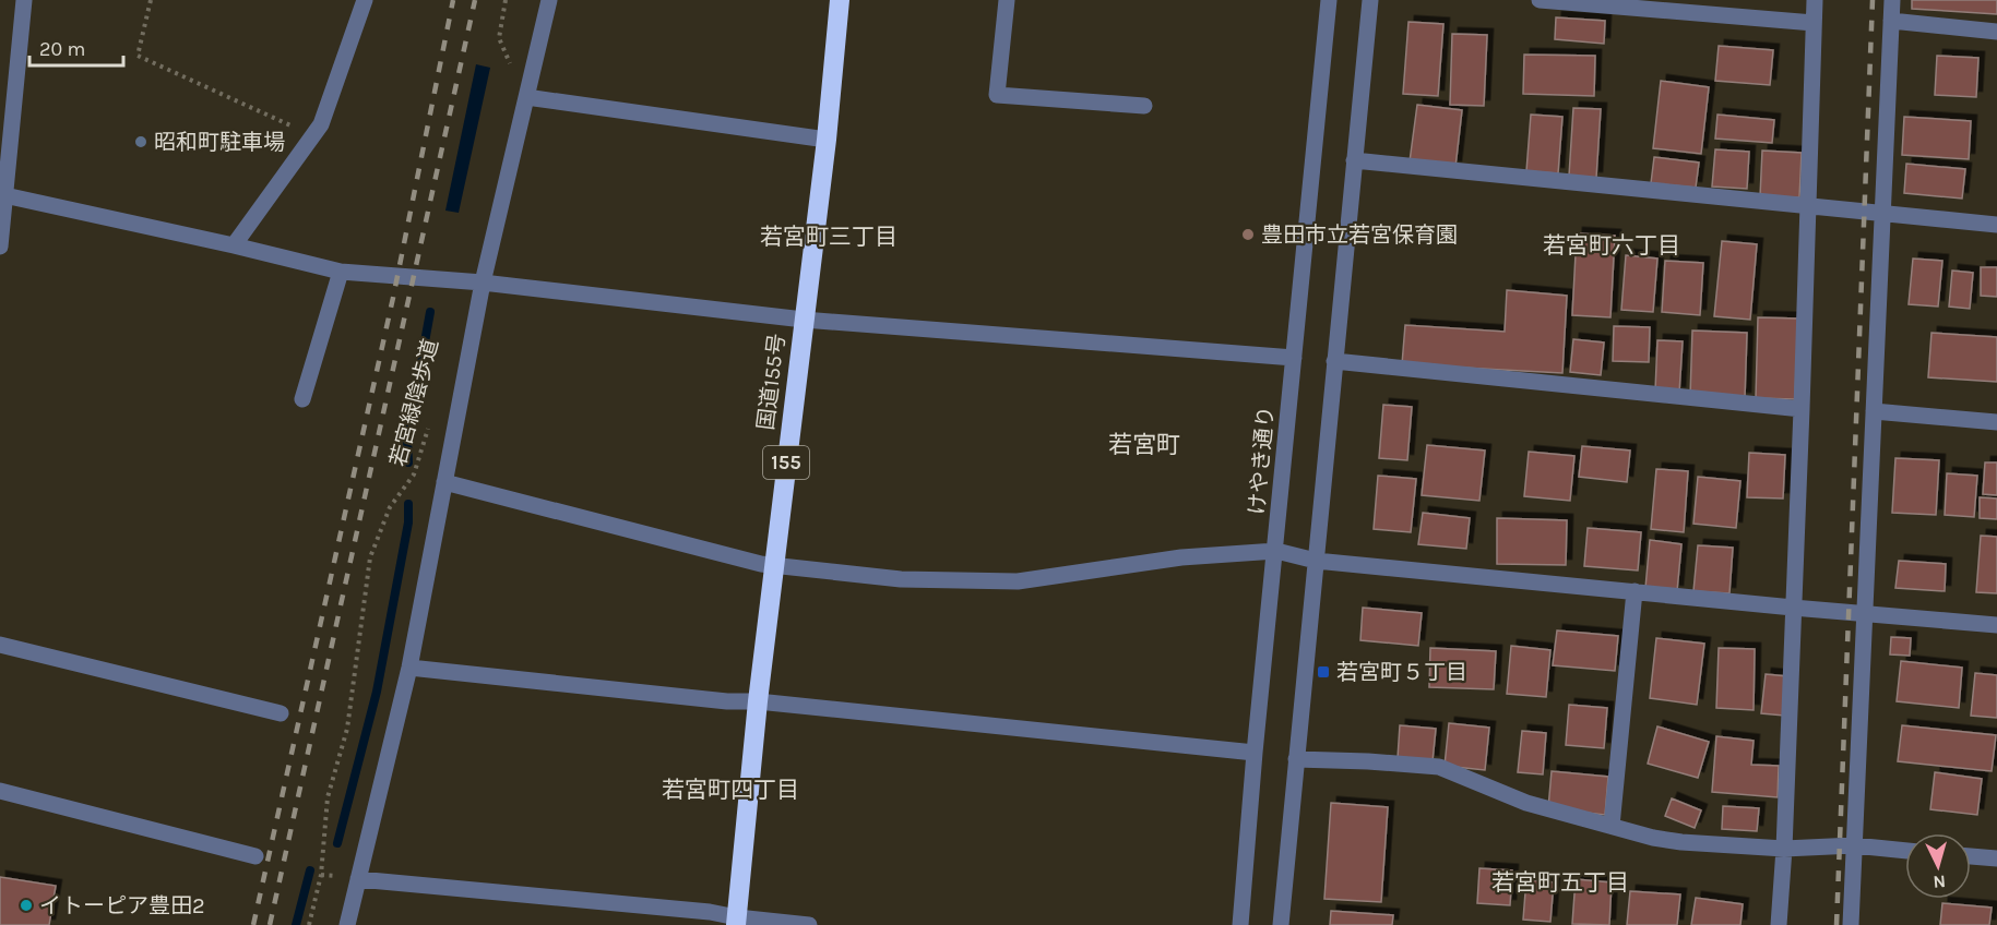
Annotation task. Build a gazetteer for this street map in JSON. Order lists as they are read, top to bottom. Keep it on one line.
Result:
{"streets":{"highway":["国道155号","155"],"street":["けやき通り"],"path":["若宮緑陰歩道"]},"districts":["若宮町三丁目","若宮町六丁目","若宮町","若宮町四丁目","若宮町五丁目"],"places":{"other":["昭和町駐車場","豊田市立若宮保育園","イトーピア豊田2"],"transit":["若宮町５丁目"]},"scale_bar":"20 m","north":"bottom"}
